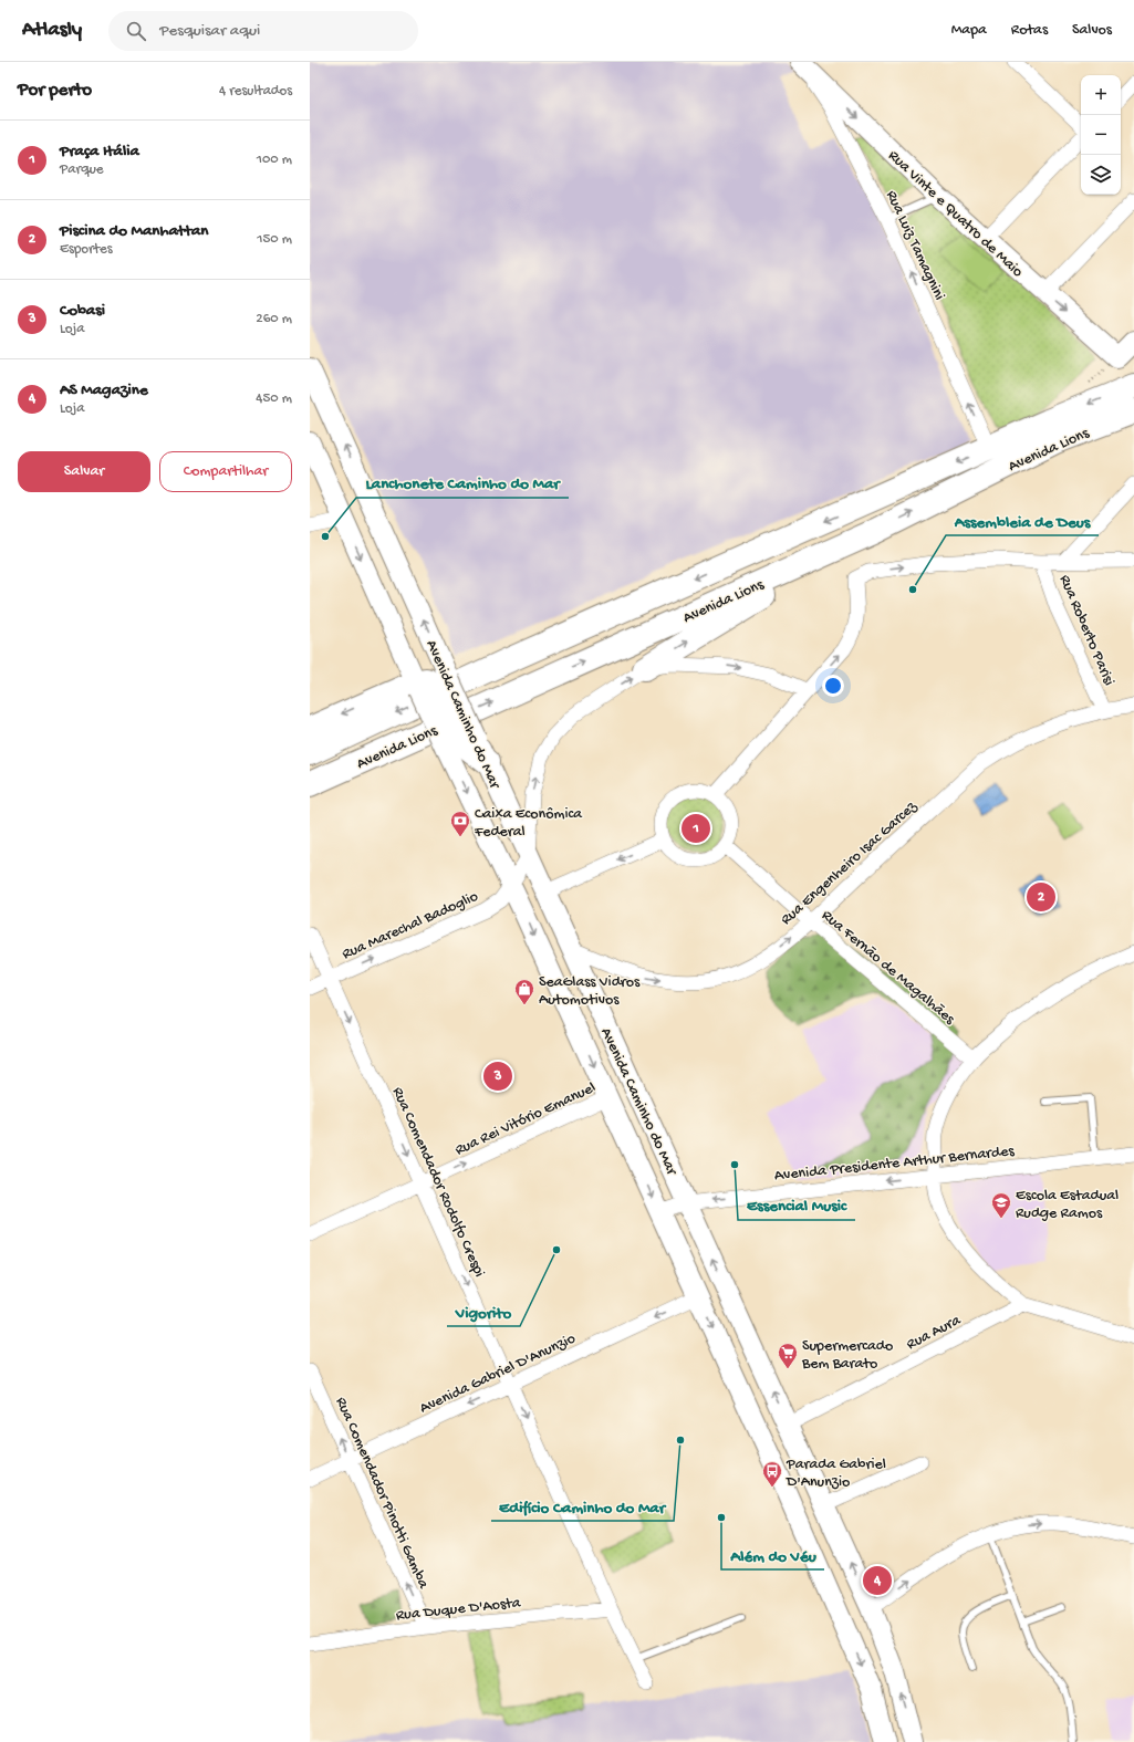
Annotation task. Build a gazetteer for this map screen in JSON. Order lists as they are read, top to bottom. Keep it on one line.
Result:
{"streets":{"highway":["Avenida Lions"],"main road":["Rua Vinte e Quatro de Maio","Avenida Caminho do Mar"],"street":["Rua Luiz Tamagnini","Rua Roberto Parisi","Rua Engenheiro Isac Garcez","Rua Marechal Badoglio","Rua Fernão de Magalhães","Rua Rei Vitório Emanuel","Avenida Presidente Arthur Bernardes","Rua Comendador Rodolfo Crespi","Rua Aura","Avenida Gabriel D'Anunzio","Rua Comendador Pinotti Gamba","Rua Duque D'Aosta"]},"crossings":[["Rua Vinte e Quatro de Maio","Rua Luiz Tamagnini"],["Rua Luiz Tamagnini","Avenida Lions"],["Rua Roberto Parisi","Rua Engenheiro Isac Garcez"],["Avenida Caminho do Mar","Rua Engenheiro Isac Garcez"],["Avenida Caminho do Mar","Rua Marechal Badoglio"],["Avenida Caminho do Mar","Rua Rei Vitório Emanuel"],["Avenida Caminho do Mar","Avenida Presidente Arthur Bernardes"],["Avenida Caminho do Mar","Rua Aura"],["Avenida Caminho do Mar","Avenida Gabriel D'Anunzio"],["Rua Engenheiro Isac Garcez","Rua Fernão de Magalhães"],["Rua Marechal Badoglio","Rua Comendador Rodolfo Crespi"],["Rua Rei Vitório Emanuel","Rua Comendador Rodolfo Crespi"],["Rua Comendador Rodolfo Crespi","Avenida Gabriel D'Anunzio"],["Rua Comendador Rodolfo Crespi","Rua Duque D'Aosta"],["Avenida Gabriel D'Anunzio","Rua Comendador Pinotti Gamba"],["Rua Comendador Pinotti Gamba","Rua Duque D'Aosta"]],"one_way":["Rua Vinte e Quatro de Maio","Rua Luiz Tamagnini","Rua Engenheiro Isac Garcez","Rua Marechal Badoglio","Rua Rei Vitório Emanuel","Avenida Presidente Arthur Bernardes","Rua Comendador Rodolfo Crespi","Avenida Gabriel D'Anunzio","Rua Comendador Pinotti Gamba"],"places":{"other":["Lanchonete Caminho do Mar","Assembleia de Deus","Essencial Music","Vigorito","Edifício Caminho do Mar","Além do Véu"],"bank":["Caixa Econômica Federal"],"shop":["SeaGlass Vidros Automotivos"],"school or university":["Escola Estadual Rudge Ramos"],"supermarket":["Supermercado Bem Barato"],"bus stop":["Parada Gabriel D'Anunzio"]},"page":{"header":"Atlasly","search":"Pesquisar aqui","nav":["Mapa","Rotas","Salvos"],"heading":["Por perto","4 resultados"],"map_buttons":["+","−"],"list":[{"mark":"1","name":"Praça Itália","note":"Parque","value":"100 m"},{"mark":"2","name":"Piscina do Manhattan","note":"Esportes","value":"150 m"},{"mark":"3","name":"Cobasi","note":"Loja","value":"260 m"},{"mark":"4","name":"AS Magazine","note":"Loja","value":"450 m"}],"buttons":["Salvar","Compartilhar"],"pins":["1","2","3","4"]}}
